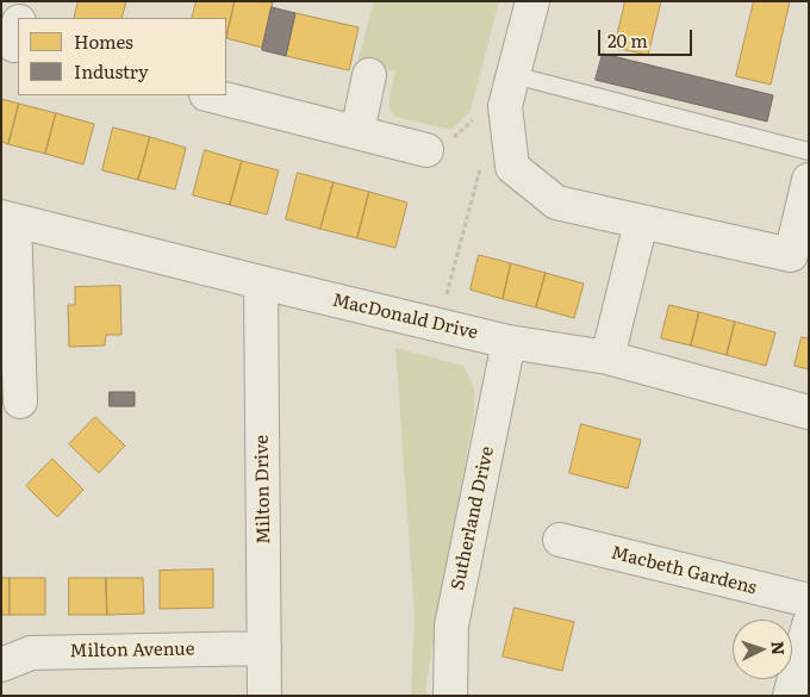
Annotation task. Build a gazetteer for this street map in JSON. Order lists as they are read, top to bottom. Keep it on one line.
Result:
{"streets":{"street":["MacDonald Drive","Milton Drive","Sutherland Drive","Macbeth Gardens","Milton Avenue"]},"crossings":[["MacDonald Drive","Milton Drive"],["MacDonald Drive","Sutherland Drive"],["Milton Drive","Milton Avenue"]],"legend":["Homes","Industry"],"scale_bar":"20 m","north":"right"}
